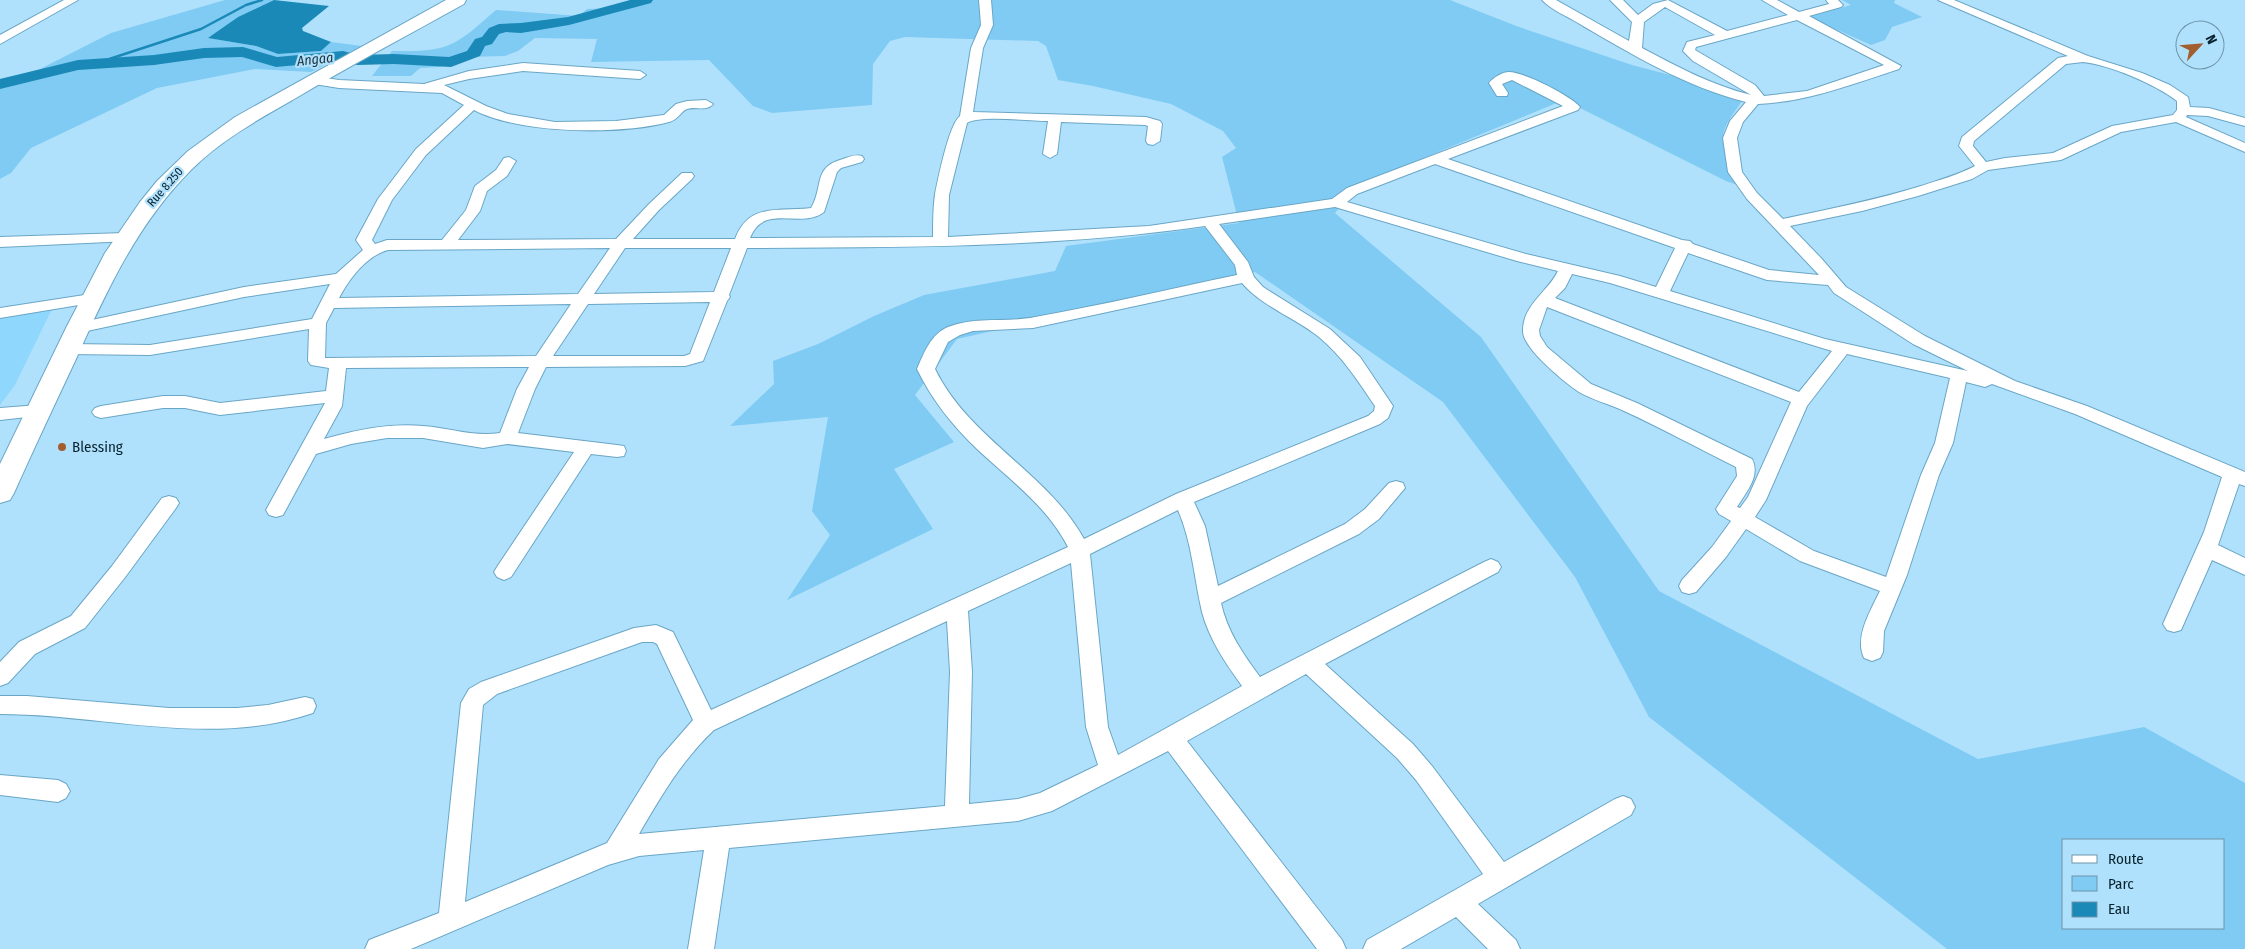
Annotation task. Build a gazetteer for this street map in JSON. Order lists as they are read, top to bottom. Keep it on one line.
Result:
{"streets":{"highway":["Rue 8.250"]},"water":["Angaa"],"places":["Blessing"],"legend":["Route","Parc","Eau"],"north":"top right"}
